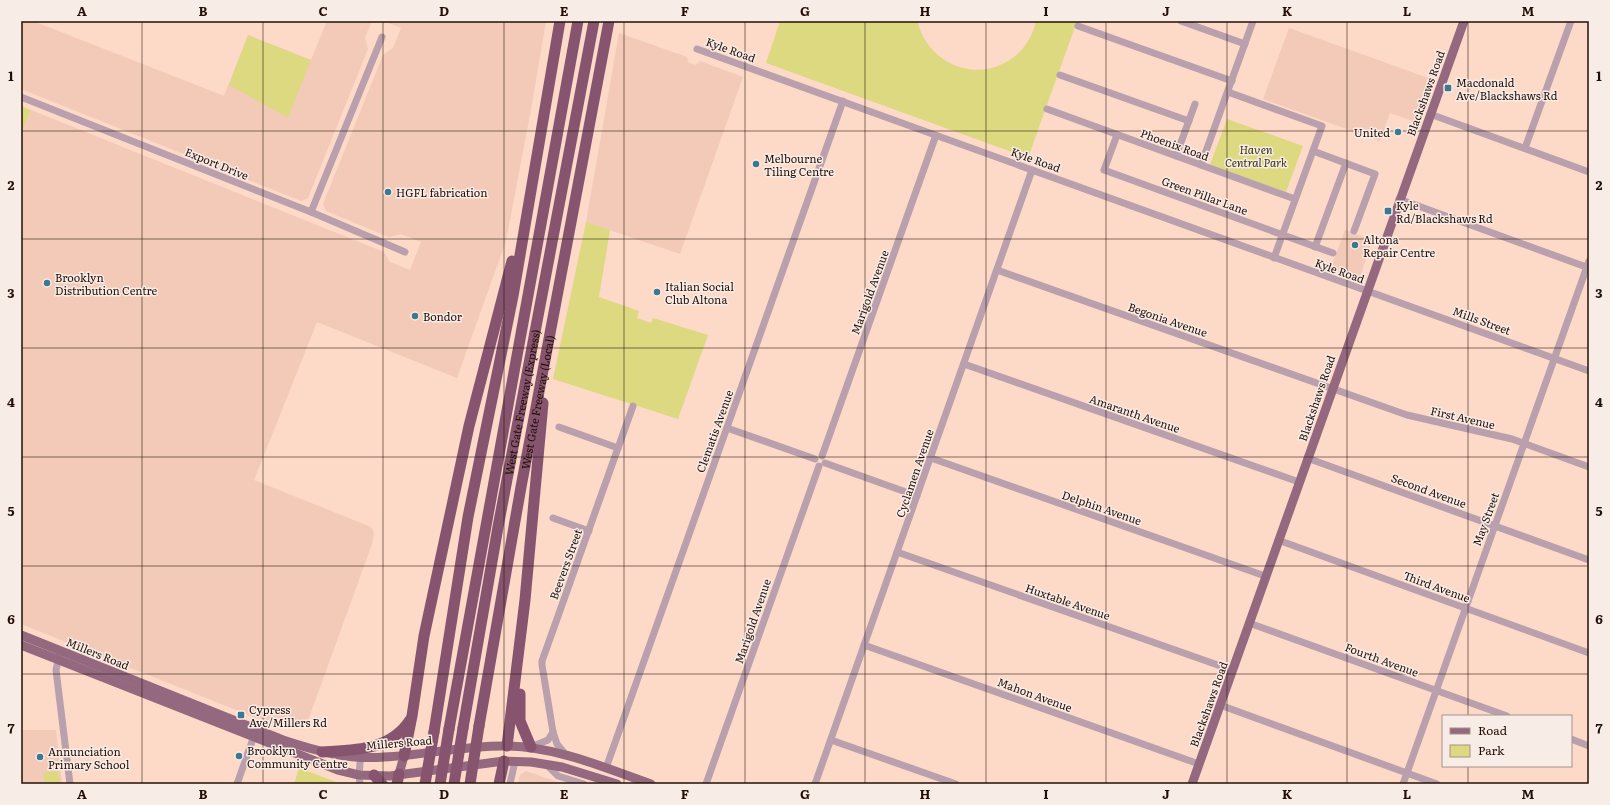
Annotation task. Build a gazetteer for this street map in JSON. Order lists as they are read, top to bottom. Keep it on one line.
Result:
{"streets":{"highway":["West Gate Freeway (Express)","West Gate Freeway (Local)"],"main road":["Blackshaws Road","Millers Road"],"street":["Kyle Road","Phoenix Road","Export Drive","Green Pillar Lane","Marigold Avenue","Begonia Avenue","Mills Street","Amaranth Avenue","First Avenue","Clematis Avenue","Cyclamen Avenue","Second Avenue","Delphin Avenue","May Street","Beevers Street","Third Avenue","Huxtable Avenue","Fourth Avenue","Mahon Avenue"]},"crossings":[["Kyle Road","Blackshaws Road"],["Kyle Road","Marigold Avenue"],["Kyle Road","Mills Street"],["Kyle Road","Clematis Avenue"],["Kyle Road","Cyclamen Avenue"],["Blackshaws Road","Begonia Avenue"],["Blackshaws Road","Mills Street"],["Blackshaws Road","Amaranth Avenue"],["Blackshaws Road","First Avenue"],["Blackshaws Road","Second Avenue"],["Blackshaws Road","Delphin Avenue"],["Blackshaws Road","Third Avenue"],["Blackshaws Road","Huxtable Avenue"],["Blackshaws Road","Fourth Avenue"],["Blackshaws Road","Mahon Avenue"],["Phoenix Road","Green Pillar Lane"],["Begonia Avenue","First Avenue"],["Begonia Avenue","Cyclamen Avenue"],["Mills Street","May Street"],["Amaranth Avenue","Cyclamen Avenue"],["First Avenue","May Street"],["Clematis Avenue","Millers Road"],["Cyclamen Avenue","Delphin Avenue"],["Cyclamen Avenue","Huxtable Avenue"],["Cyclamen Avenue","Mahon Avenue"],["Second Avenue","May Street"],["May Street","Third Avenue"],["May Street","Fourth Avenue"],["Beevers Street","Millers Road"]],"parks":["Haven Central Park"],"places":{"transit":["Macdonald Ave/Blackshaws Rd","Kyle Rd/Blackshaws Rd","Cypress Ave/Millers Rd"],"other":["United","Melbourne Tiling Centre","HGFL fabrication","Altona Repair Centre","Brooklyn Distribution Centre","Italian Social Club Altona","Bondor","Brooklyn Community Centre","Annunciation Primary School"]},"legend":["Road","Park"],"grid":{"columns":["A","B","C","D","E","F","G","H","I","J","K","L","M"],"rows":["1","2","3","4","5","6","7"]}}
